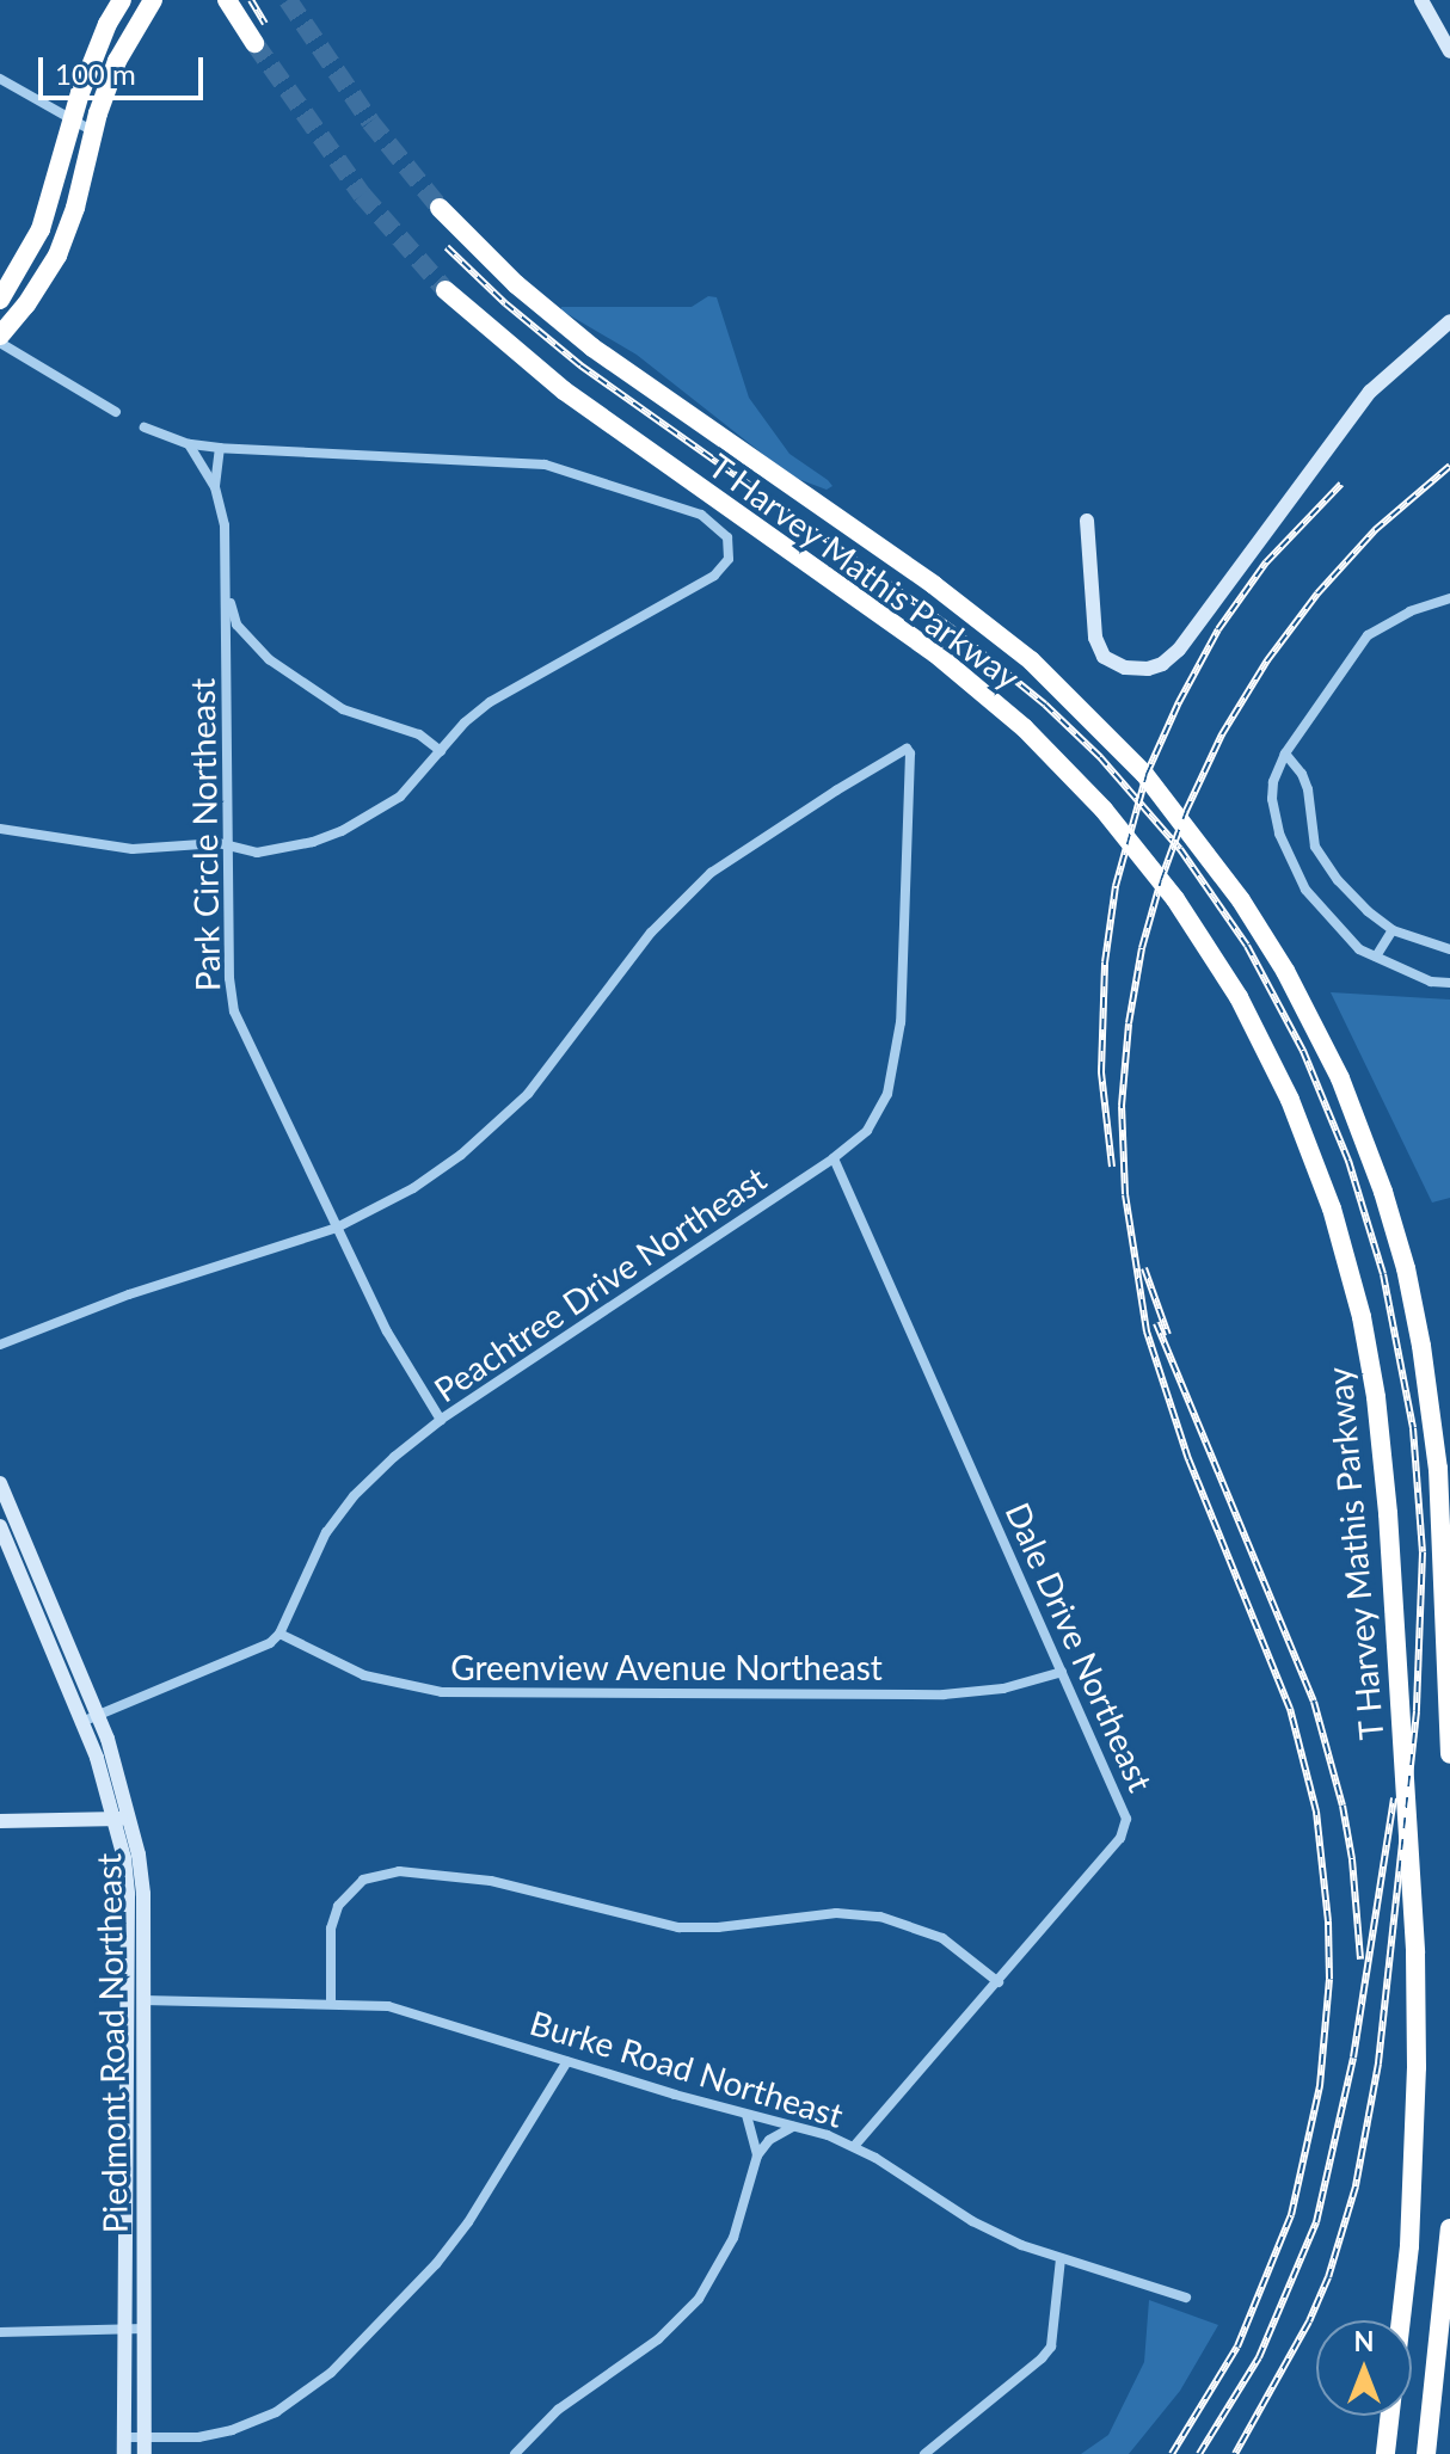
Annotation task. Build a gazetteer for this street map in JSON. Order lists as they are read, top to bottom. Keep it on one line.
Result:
{"streets":{"highway":["T Harvey Mathis Parkway"],"main road":["Piedmont Road Northeast"],"street":["Park Circle Northeast","Peachtree Drive Northeast","Dale Drive Northeast","Greenview Avenue Northeast","Burke Road Northeast"]},"crossings":[["Park Circle Northeast","Peachtree Drive Northeast"],["Peachtree Drive Northeast","Dale Drive Northeast"],["Peachtree Drive Northeast","Greenview Avenue Northeast"],["Dale Drive Northeast","Greenview Avenue Northeast"],["Dale Drive Northeast","Burke Road Northeast"],["Piedmont Road Northeast","Burke Road Northeast"]],"scale_bar":"100 m","north":"top"}
